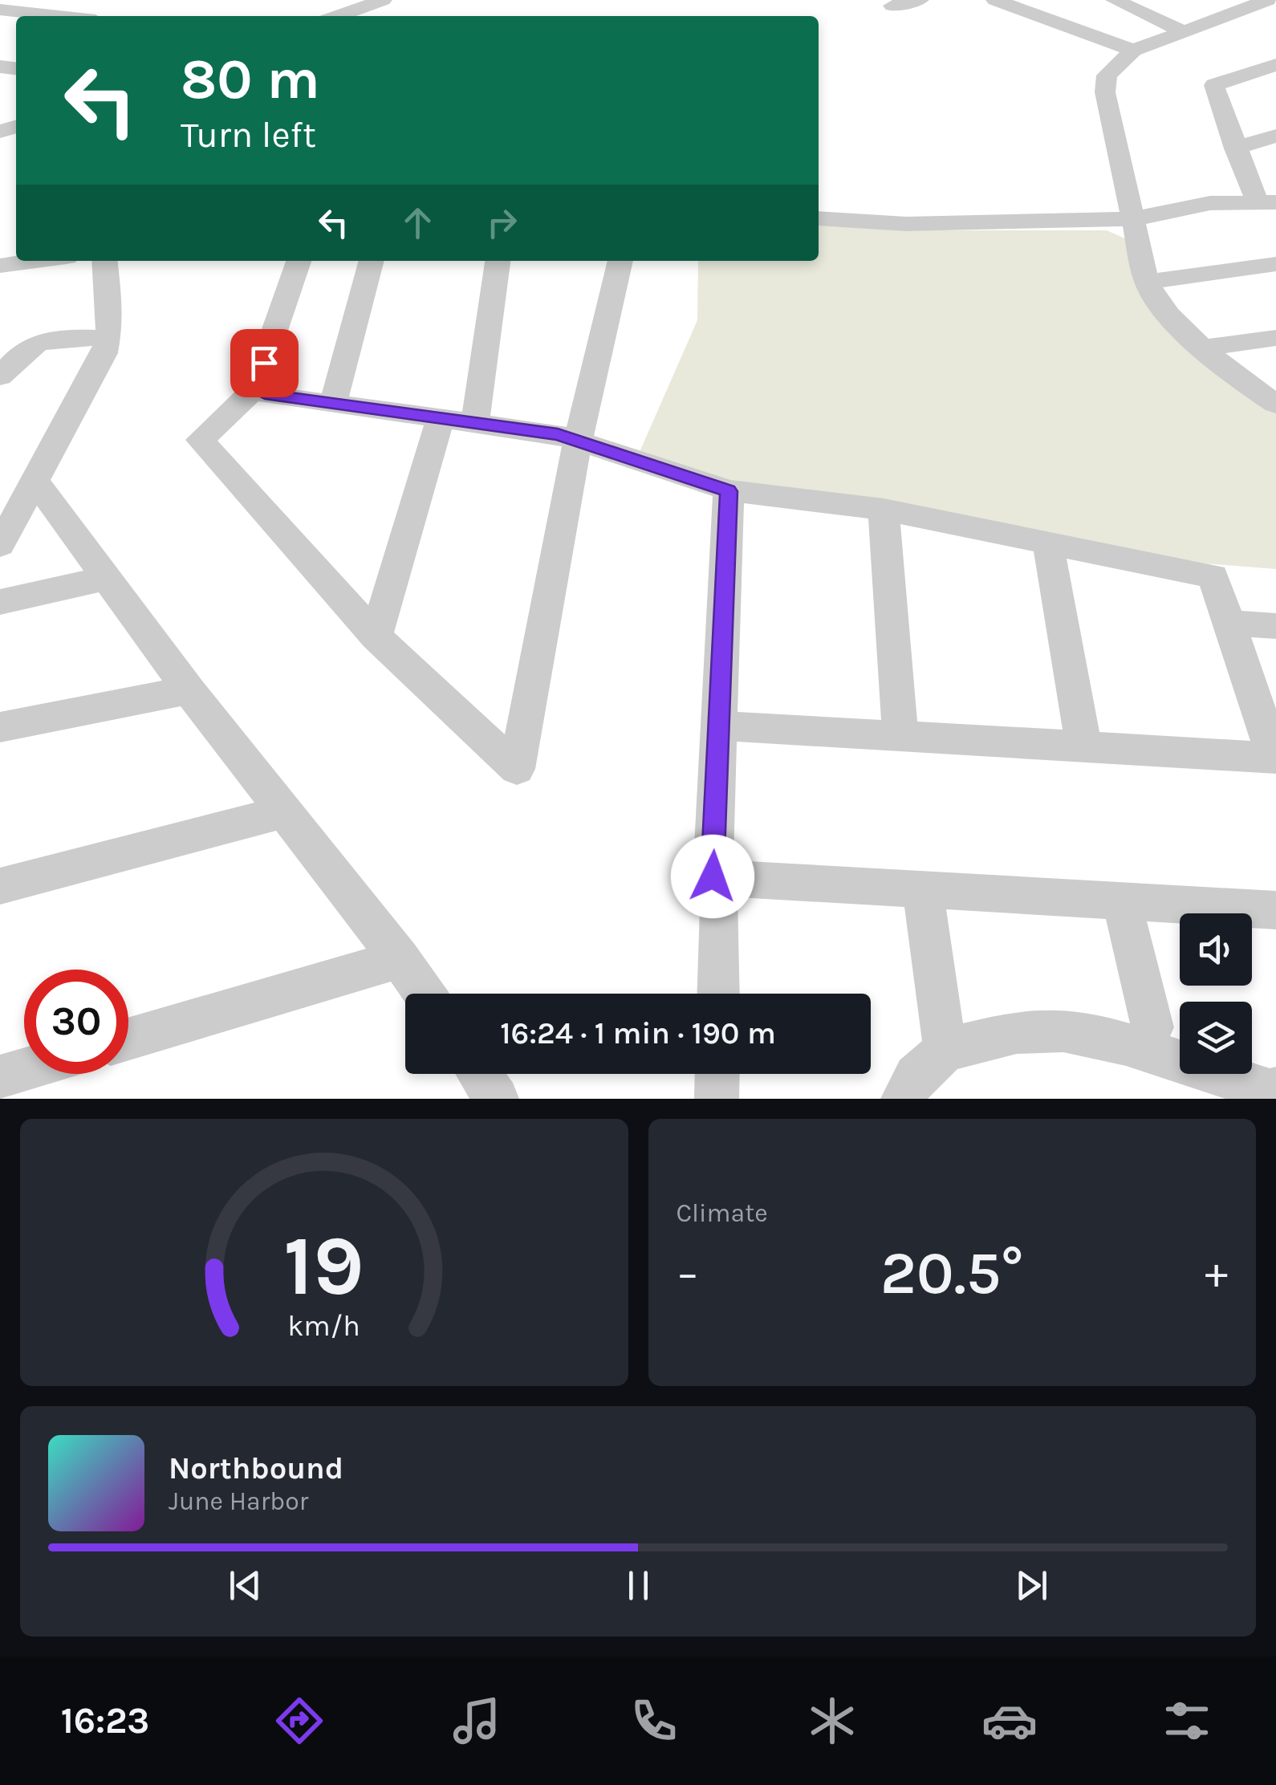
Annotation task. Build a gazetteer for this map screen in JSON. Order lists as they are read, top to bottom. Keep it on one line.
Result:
{"page":{"turn":["80 m","Turn left"],"limit":"30","trip":"16:24 · 1 min · 190 m","tile":"Climate","heat":["−","20.5°","+"],"song":["Northbound","June Harbor"],"tabs":"16:23","gauge":["19","km/h"]}}
